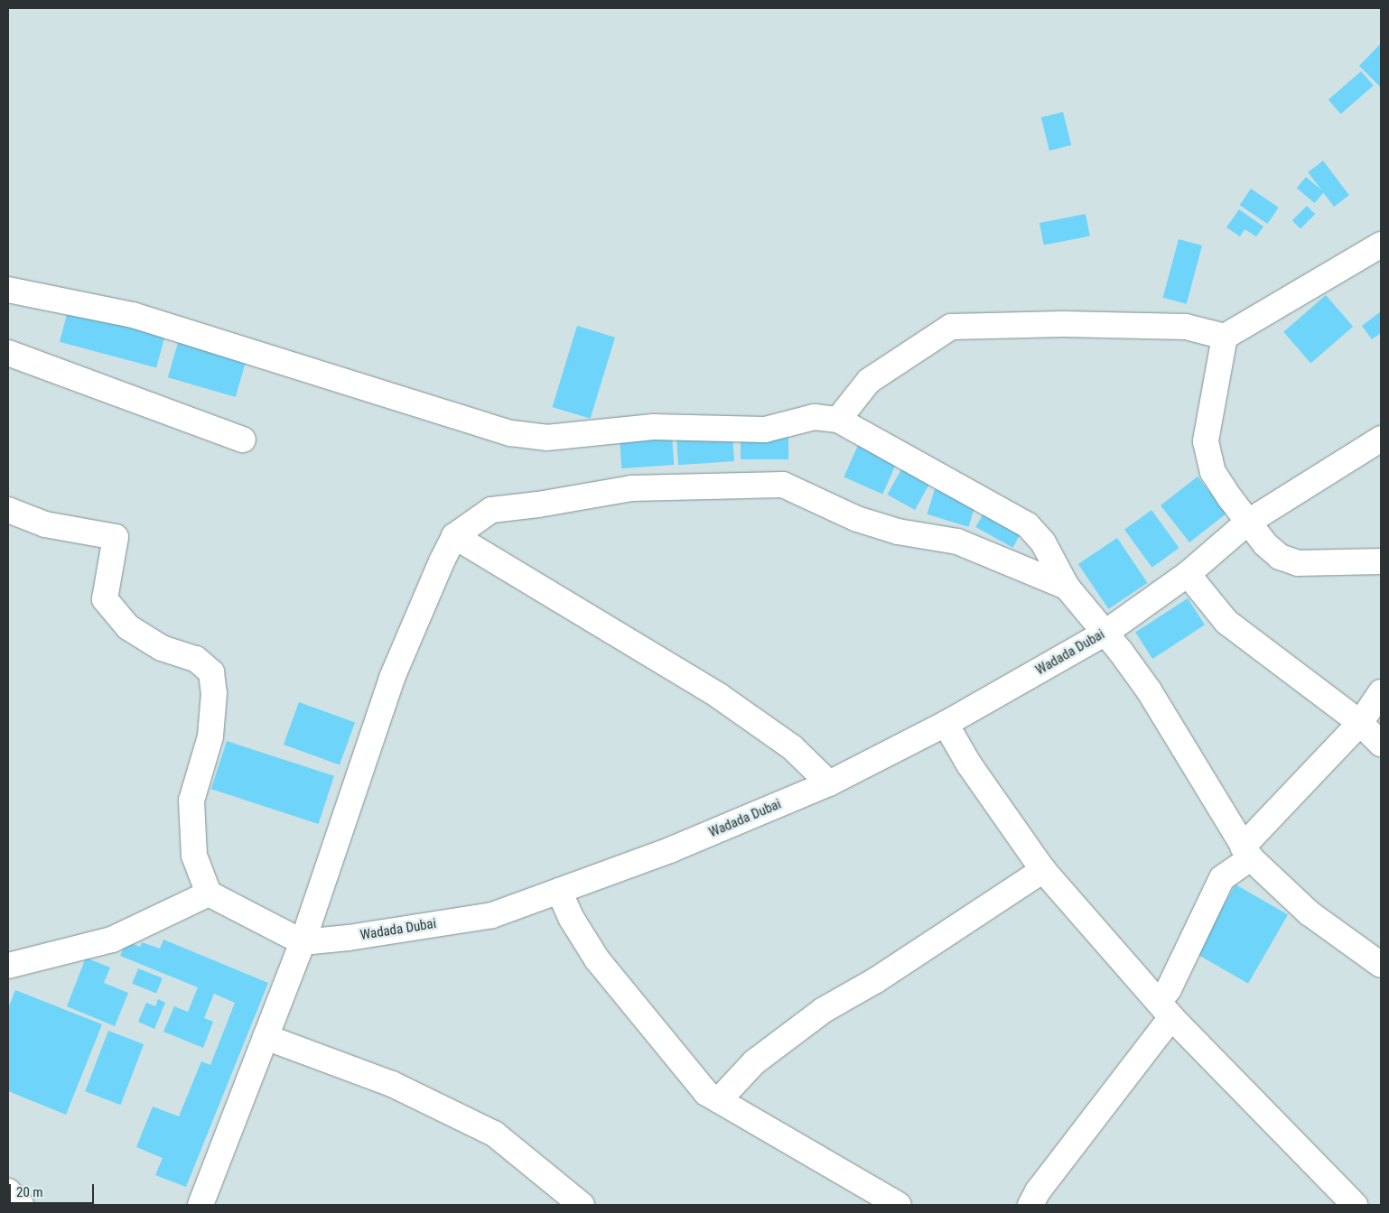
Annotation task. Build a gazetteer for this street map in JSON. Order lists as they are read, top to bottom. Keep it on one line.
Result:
{"streets":{"street":["Wadada Dubai"]},"scale_bar":"20 m"}
